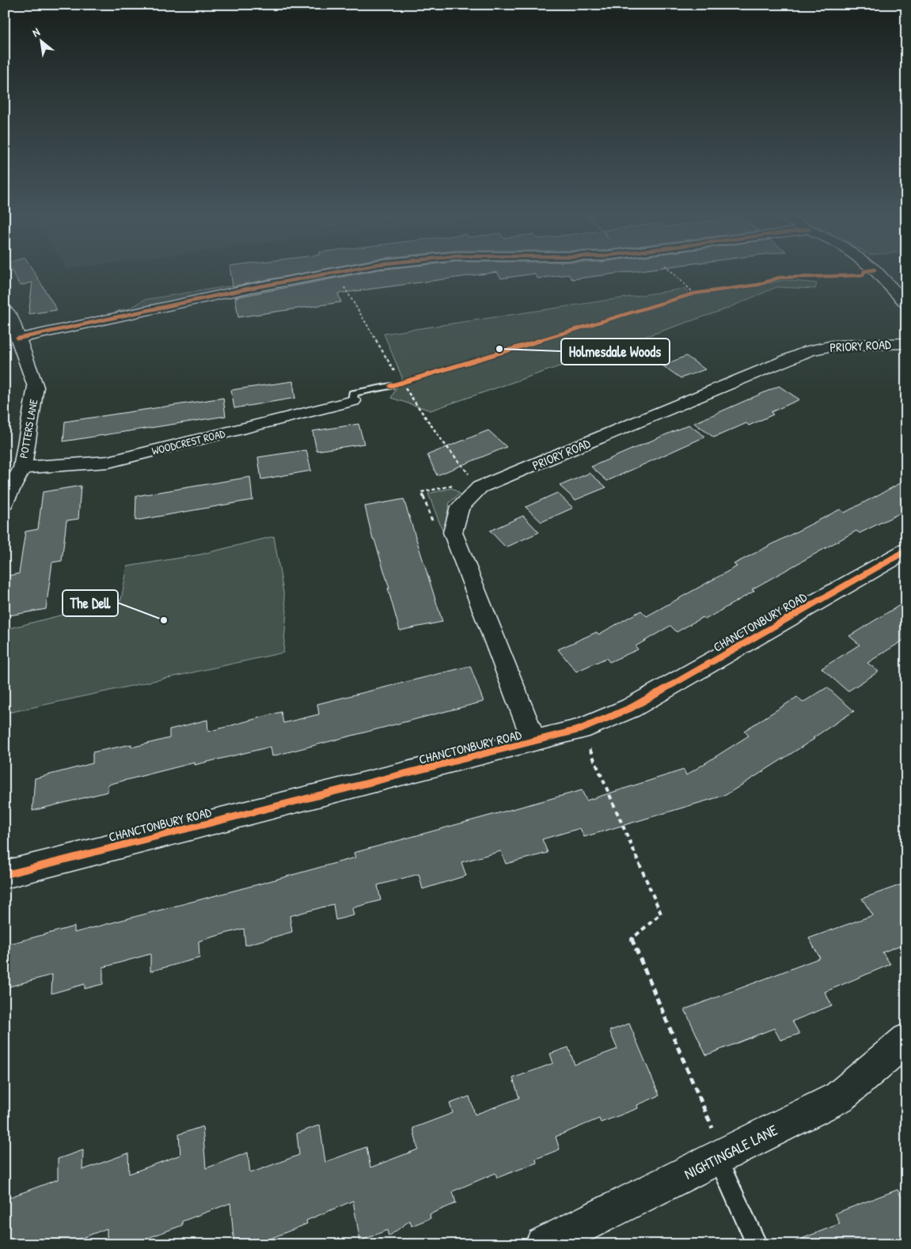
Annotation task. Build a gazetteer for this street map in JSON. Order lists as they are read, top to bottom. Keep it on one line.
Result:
{"streets":{"street":["PRIORY ROAD","POTTERS LANE","WOODCREST ROAD","CHANCTONBURY ROAD","NIGHTINGALE LANE"]},"crossings":[["PRIORY ROAD","CHANCTONBURY ROAD"],["POTTERS LANE","WOODCREST ROAD"]],"places":["Holmesdale Woods","The Dell"],"north":"top left"}
